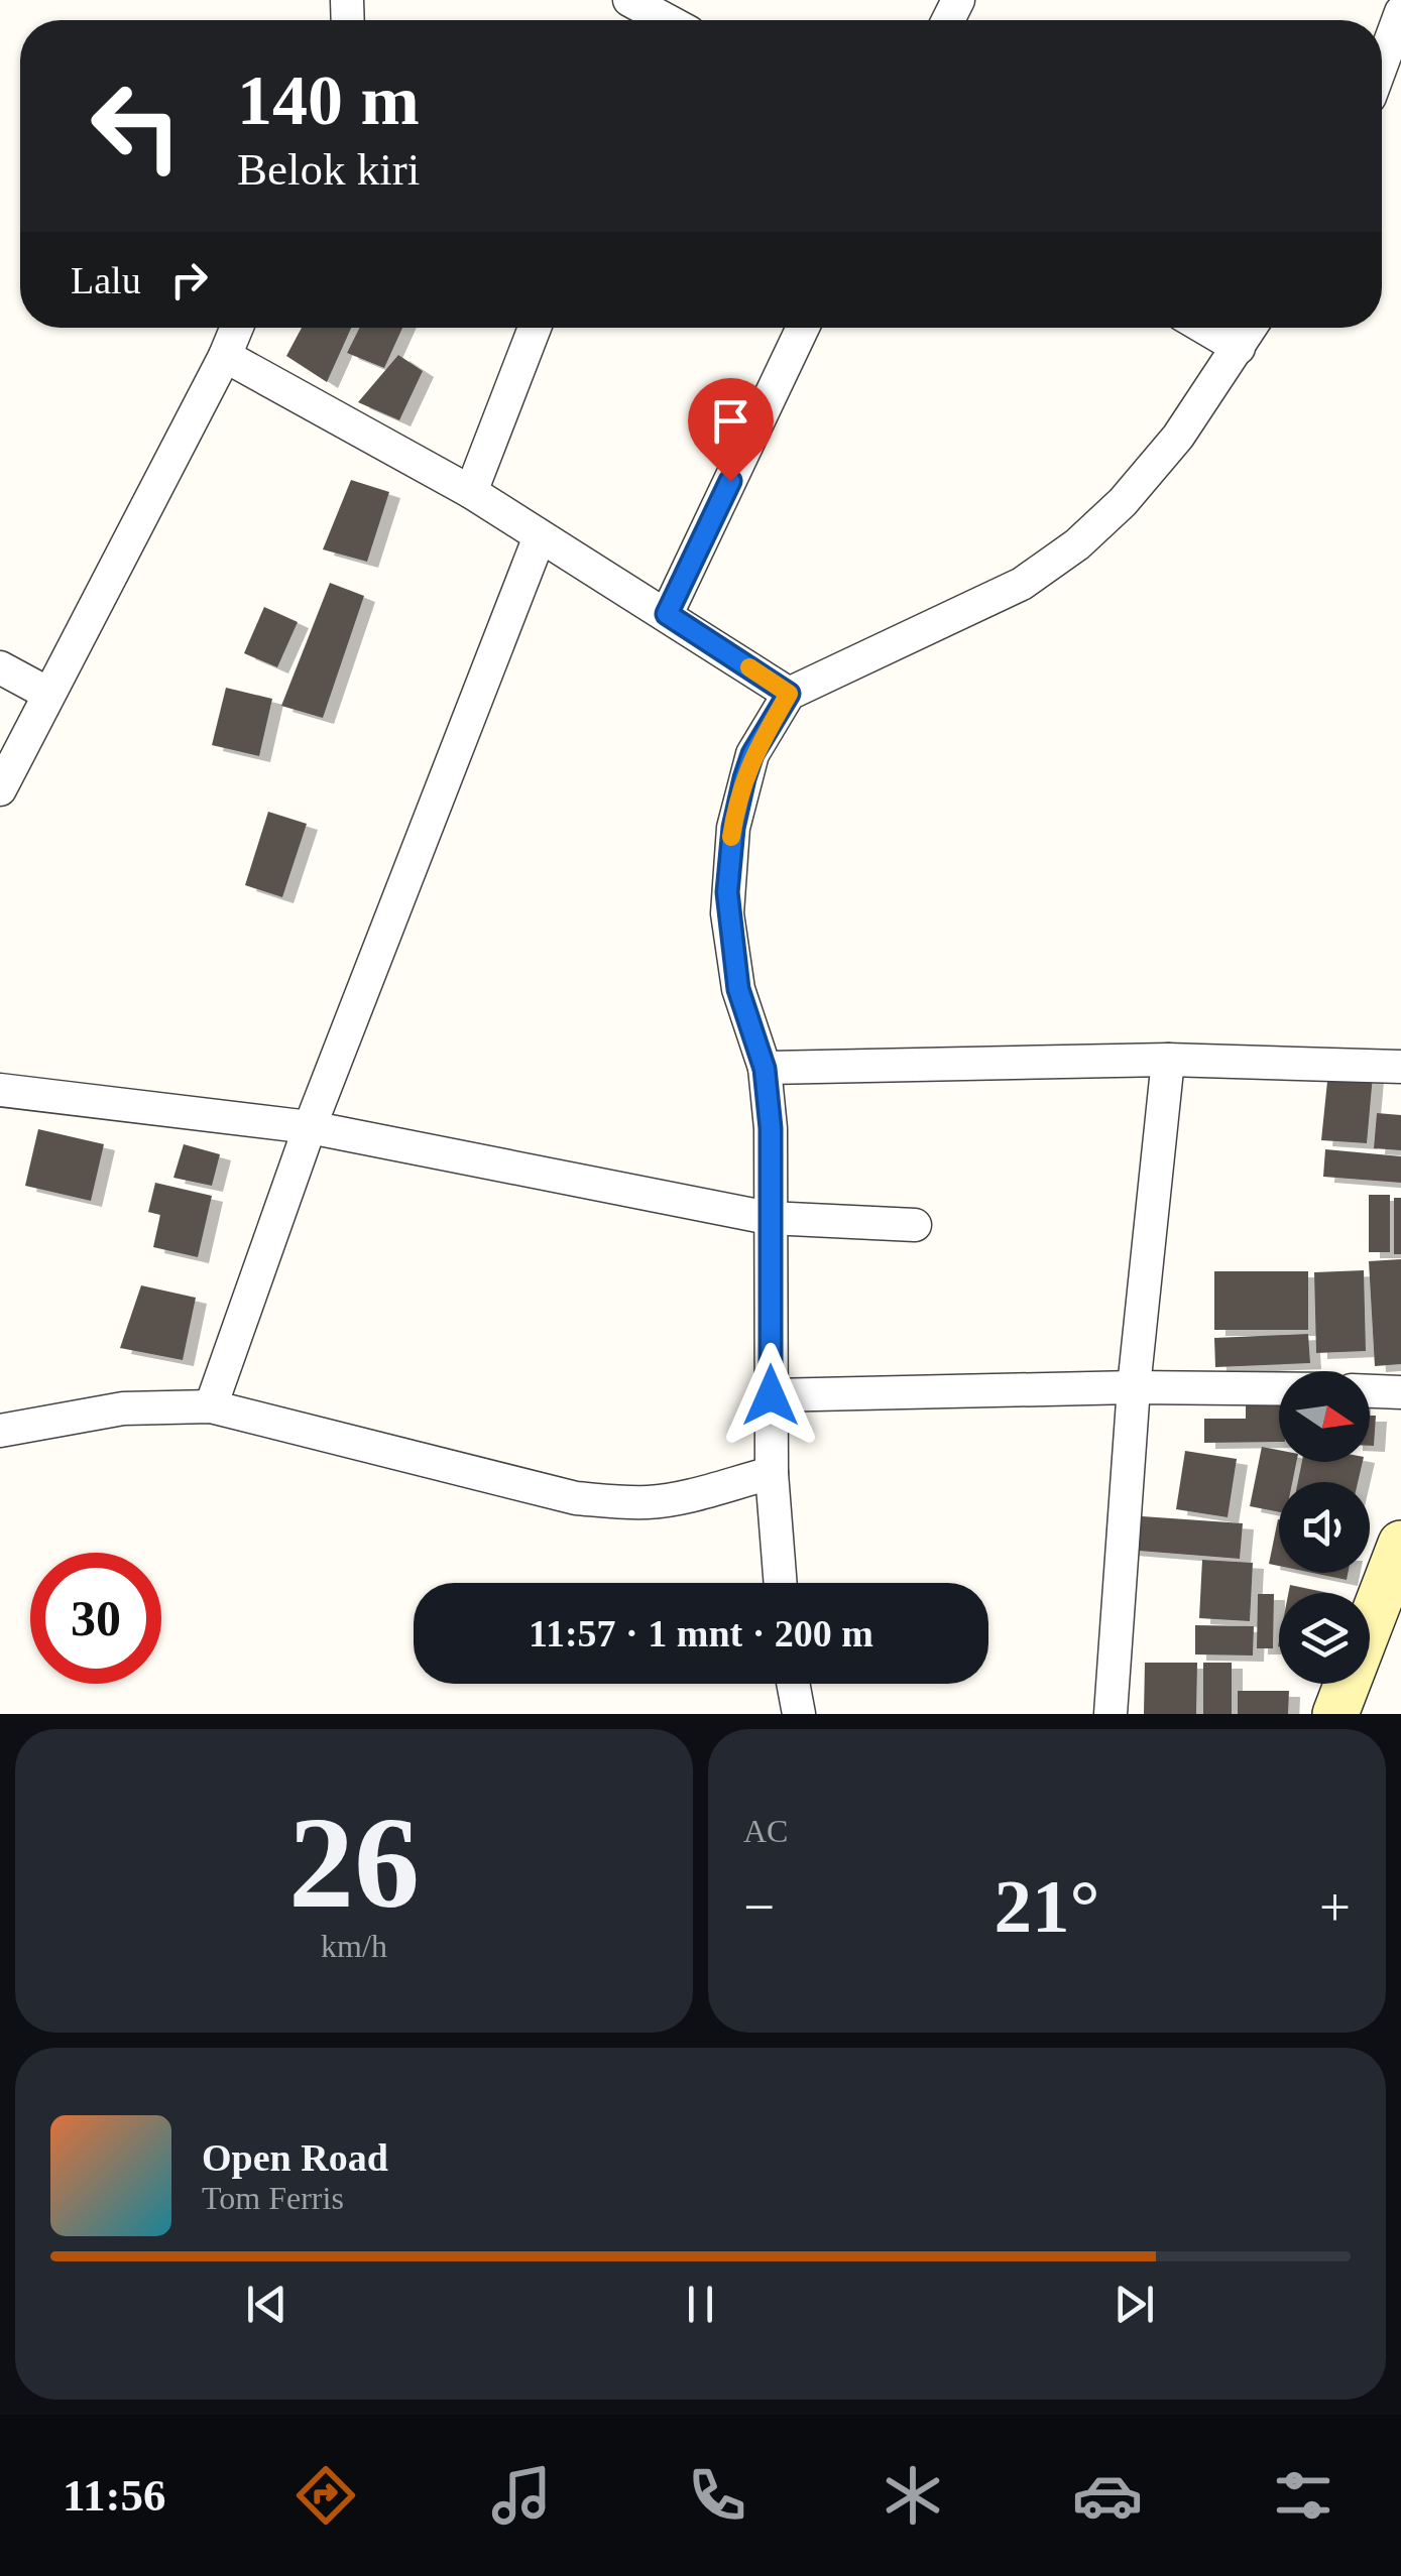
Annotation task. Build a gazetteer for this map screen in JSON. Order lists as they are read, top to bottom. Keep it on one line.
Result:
{"north":"right","page":{"turn":["140 m","Belok kiri"],"then":"Lalu","limit":"30","trip":"11:57 · 1 mnt · 200 m","tile":[["26","km/h"],"AC"],"heat":["−","21°","+"],"song":["Open Road","Tom Ferris"],"tabs":"11:56"}}
